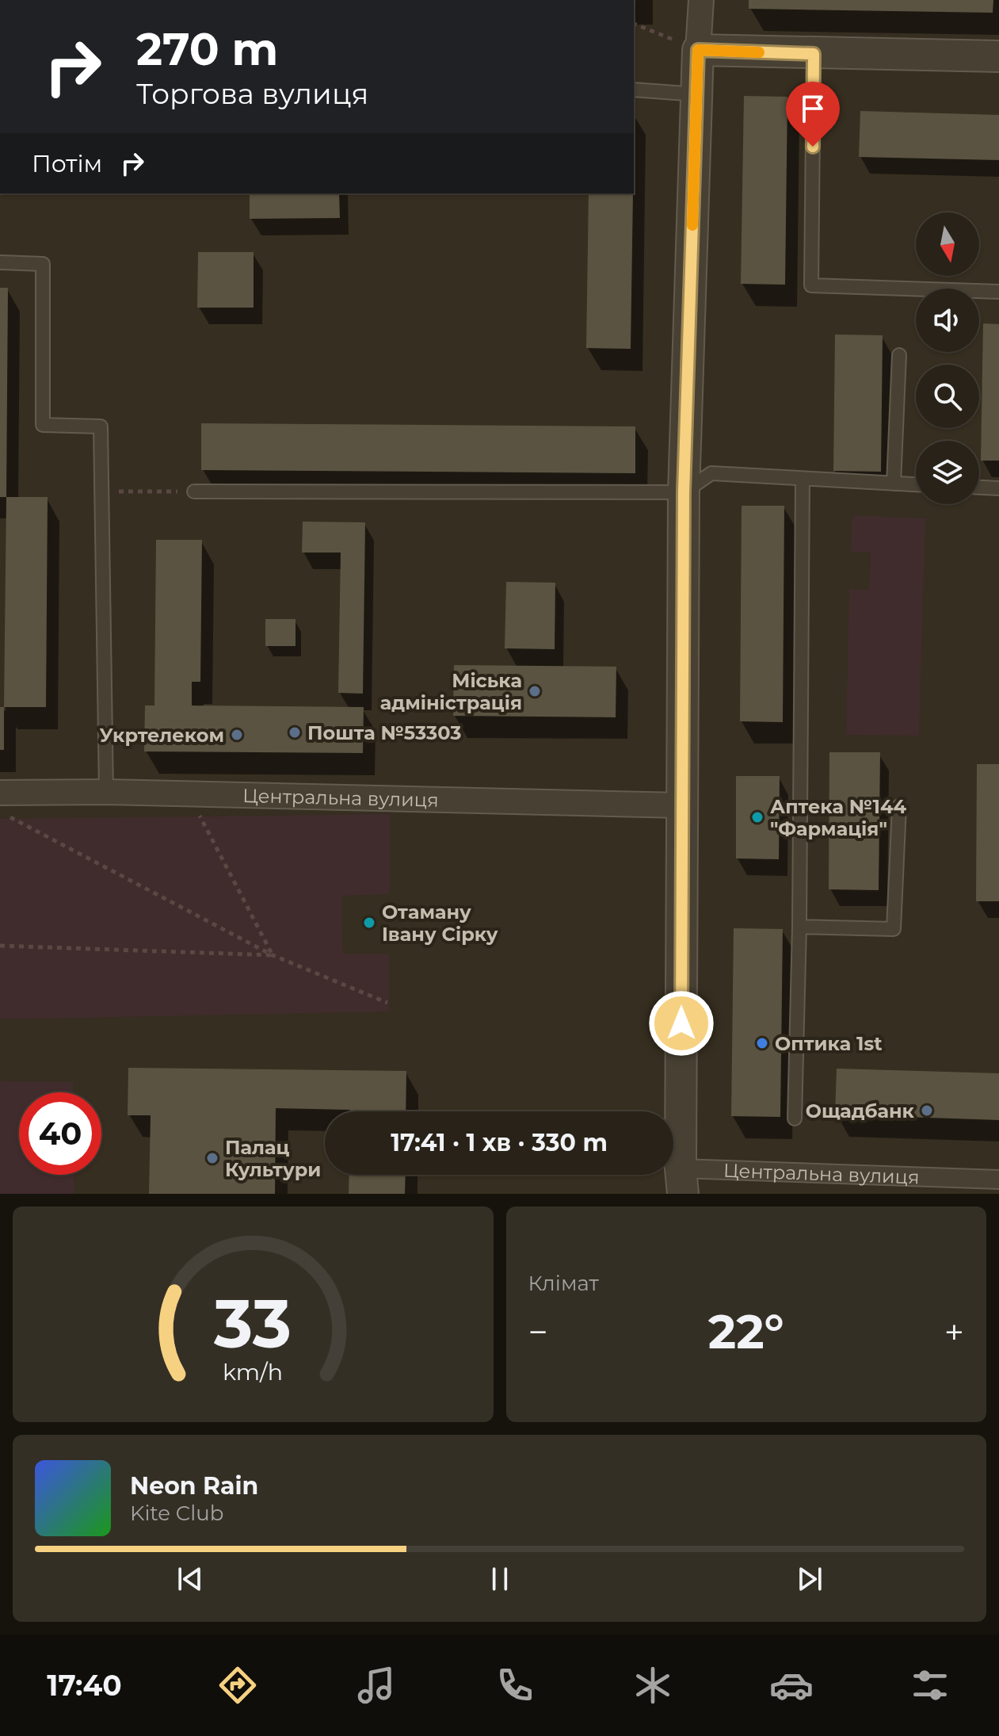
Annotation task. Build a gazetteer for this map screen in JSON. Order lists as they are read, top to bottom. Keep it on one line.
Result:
{"streets":{"street":["Центральна вулиця"]},"places":["Мiська адмiнicтрацiя","Пошта №53303","Укртелеком","Аптека №144 \"Фармація\"","Отаману Iвану Сiрку","Оптика 1st","Ощадбанк","Палац Культури"],"north":"bottom","page":{"turn":["270 m","Торгова вулиця"],"then":"Потім","limit":"40","trip":"17:41 · 1 хв · 330 m","tile":"Клімат","heat":["−","22°","+"],"song":["Neon Rain","Kite Club"],"tabs":"17:40","gauge":["33","km/h"]}}
